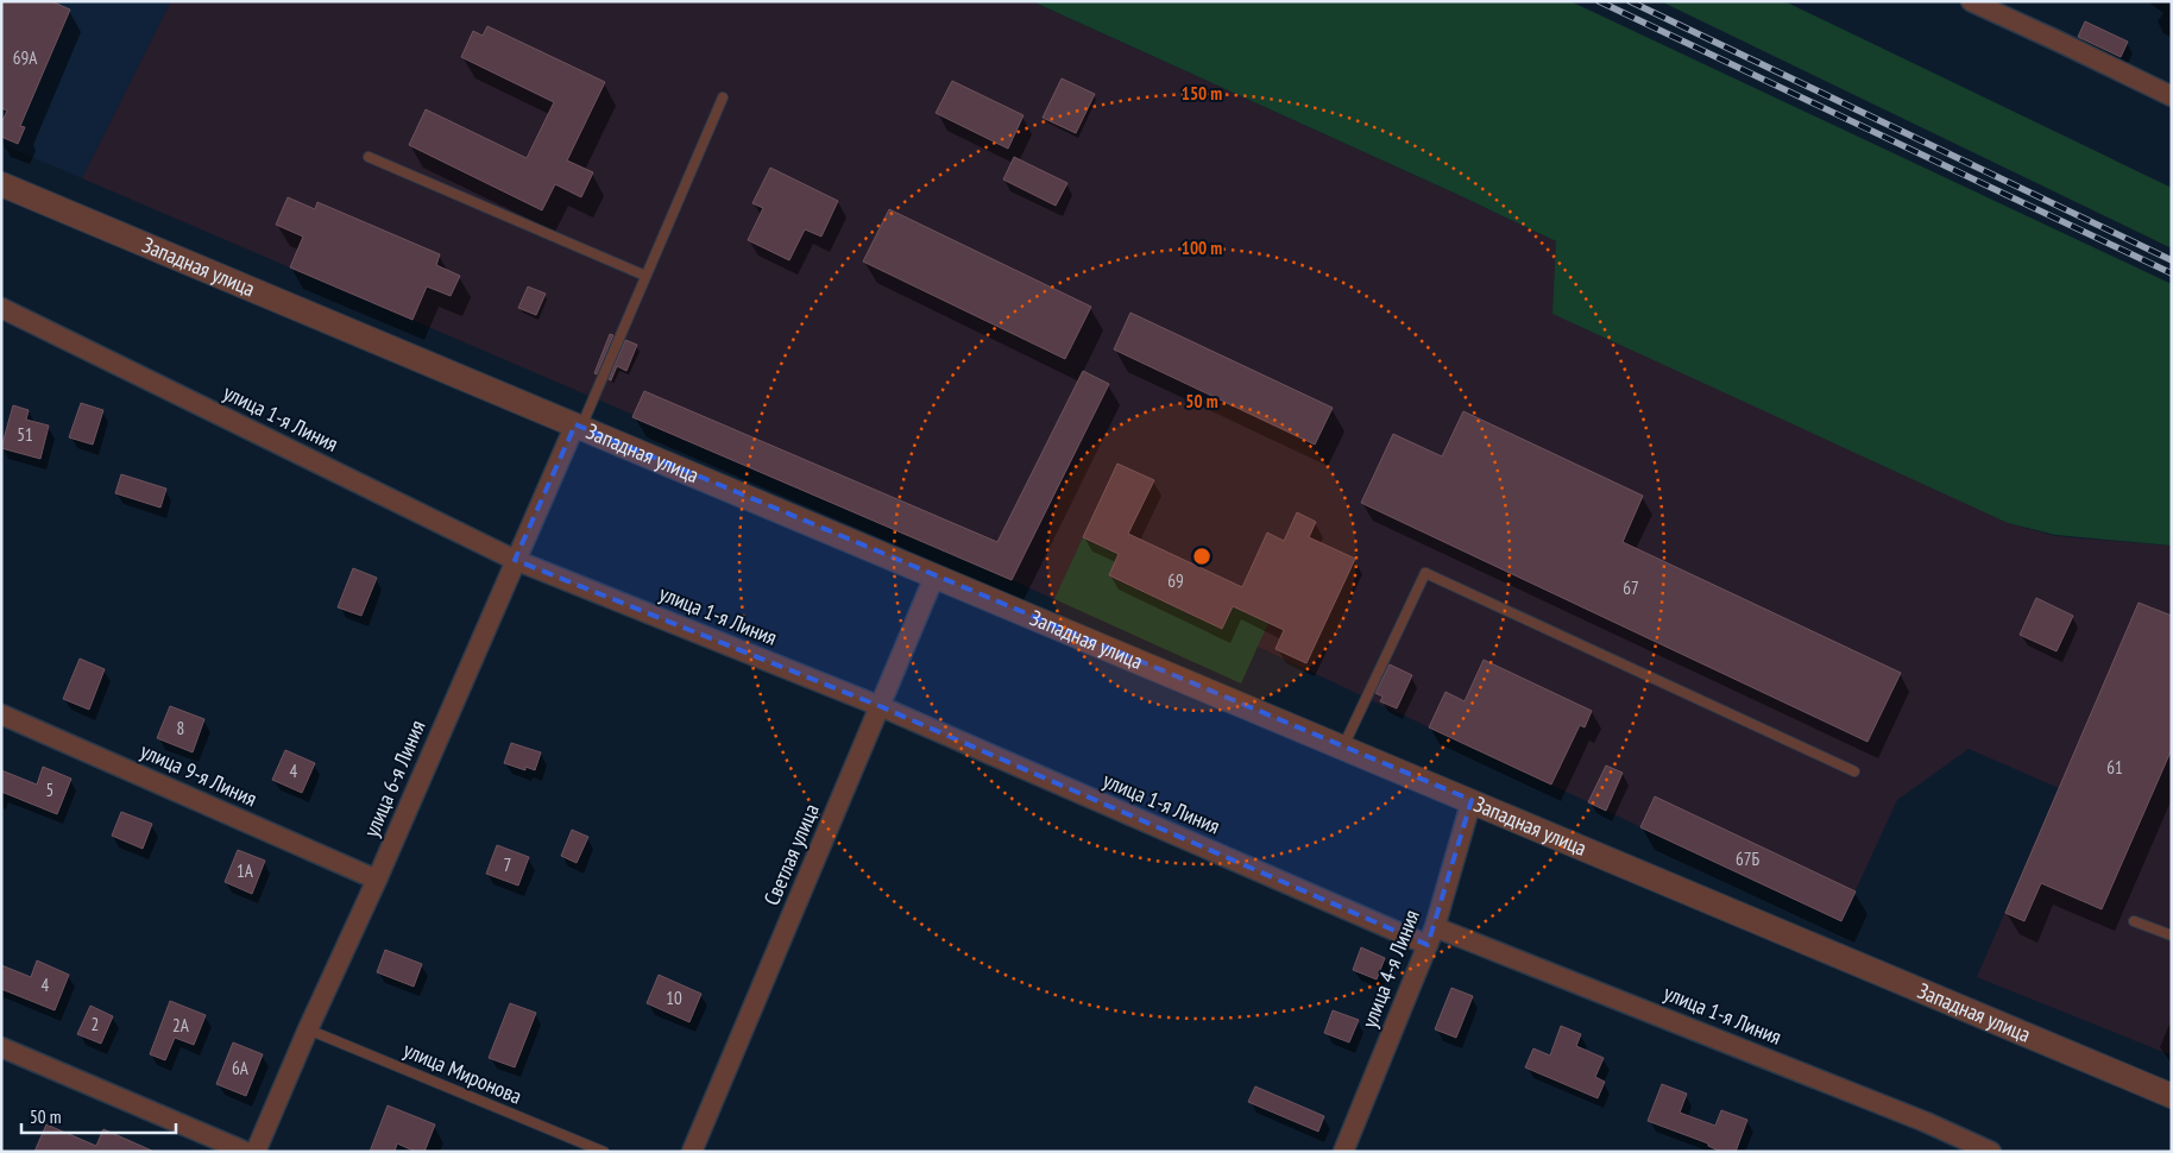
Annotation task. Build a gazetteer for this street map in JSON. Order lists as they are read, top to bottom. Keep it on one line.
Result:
{"streets":{"street":["Западная улица","улица 1-я Линия","улица 9-я Линия","улица 6-я Линия","Светлая улица","улица 4-я Линия"],"lane":["улица Миронова"]},"crossings":[["Западная улица","улица 6-я Линия"],["Западная улица","Светлая улица"],["Западная улица","улица 4-я Линия"],["улица 1-я Линия","улица 6-я Линия"],["улица 1-я Линия","Светлая улица"],["улица 1-я Линия","улица 4-я Линия"],["улица 9-я Линия","улица 6-я Линия"],["улица 6-я Линия","улица Миронова"]],"house_numbers":["69А","51","69","67","8","61","4","5","67Б","7","1А","4","10","2","2А","6А"],"scale_bar":"50 m","rings":["150 m","100 m","50 m"]}
